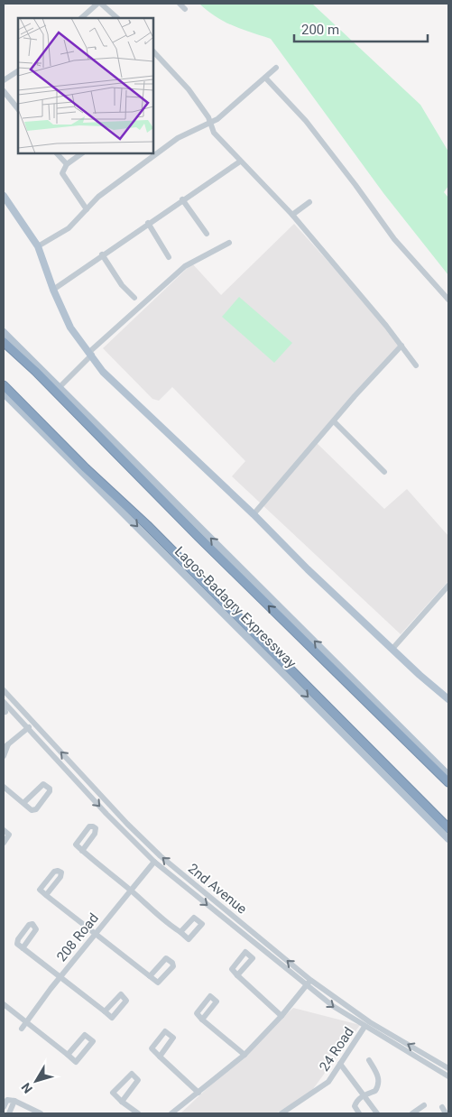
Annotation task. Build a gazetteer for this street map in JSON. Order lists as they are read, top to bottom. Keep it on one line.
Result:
{"streets":{"highway":["Lagos-Badagry Expressway"],"street":["2nd Avenue","208 Road","24 Road"]},"crossings":[["2nd Avenue","208 Road"],["2nd Avenue","24 Road"]],"scale_bar":"200 m","north":"bottom left"}
